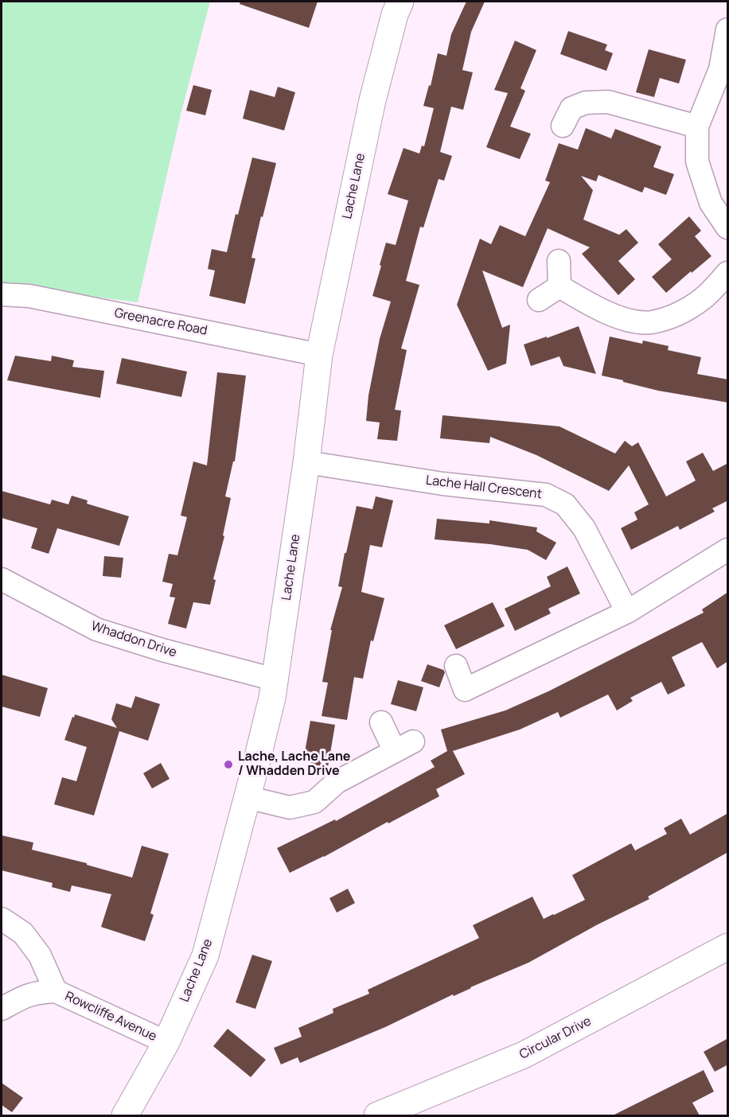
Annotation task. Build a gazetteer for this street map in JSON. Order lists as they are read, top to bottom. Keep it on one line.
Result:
{"streets":{"street":["Lache Lane","Greenacre Road","Lache Hall Crescent","Whaddon Drive","Rowcliffe Avenue","Circular Drive"]},"crossings":[["Lache Lane","Greenacre Road"],["Lache Lane","Lache Hall Crescent"],["Lache Lane","Whaddon Drive"],["Lache Lane","Rowcliffe Avenue"]],"places":["Lache, Lache Lane / Whadden Drive"]}
